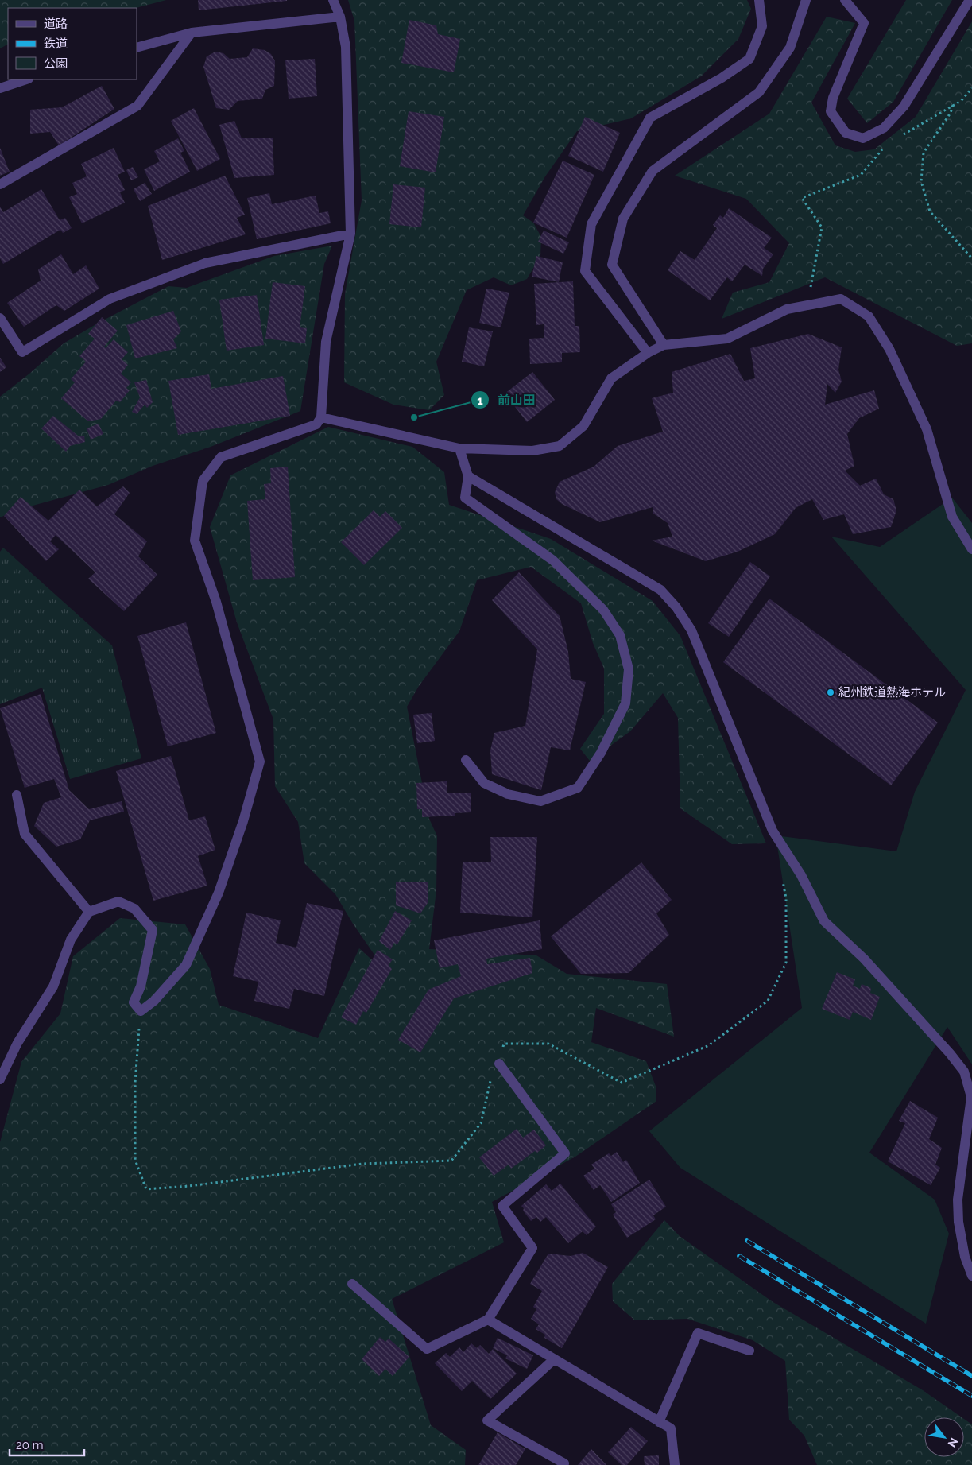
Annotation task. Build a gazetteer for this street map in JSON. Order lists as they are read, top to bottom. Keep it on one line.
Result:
{"places":["前山田","紀州鉄道熱海ホテル"],"legend":["道路","鉄道","公園"],"scale_bar":"20 m","north":"bottom right"}
